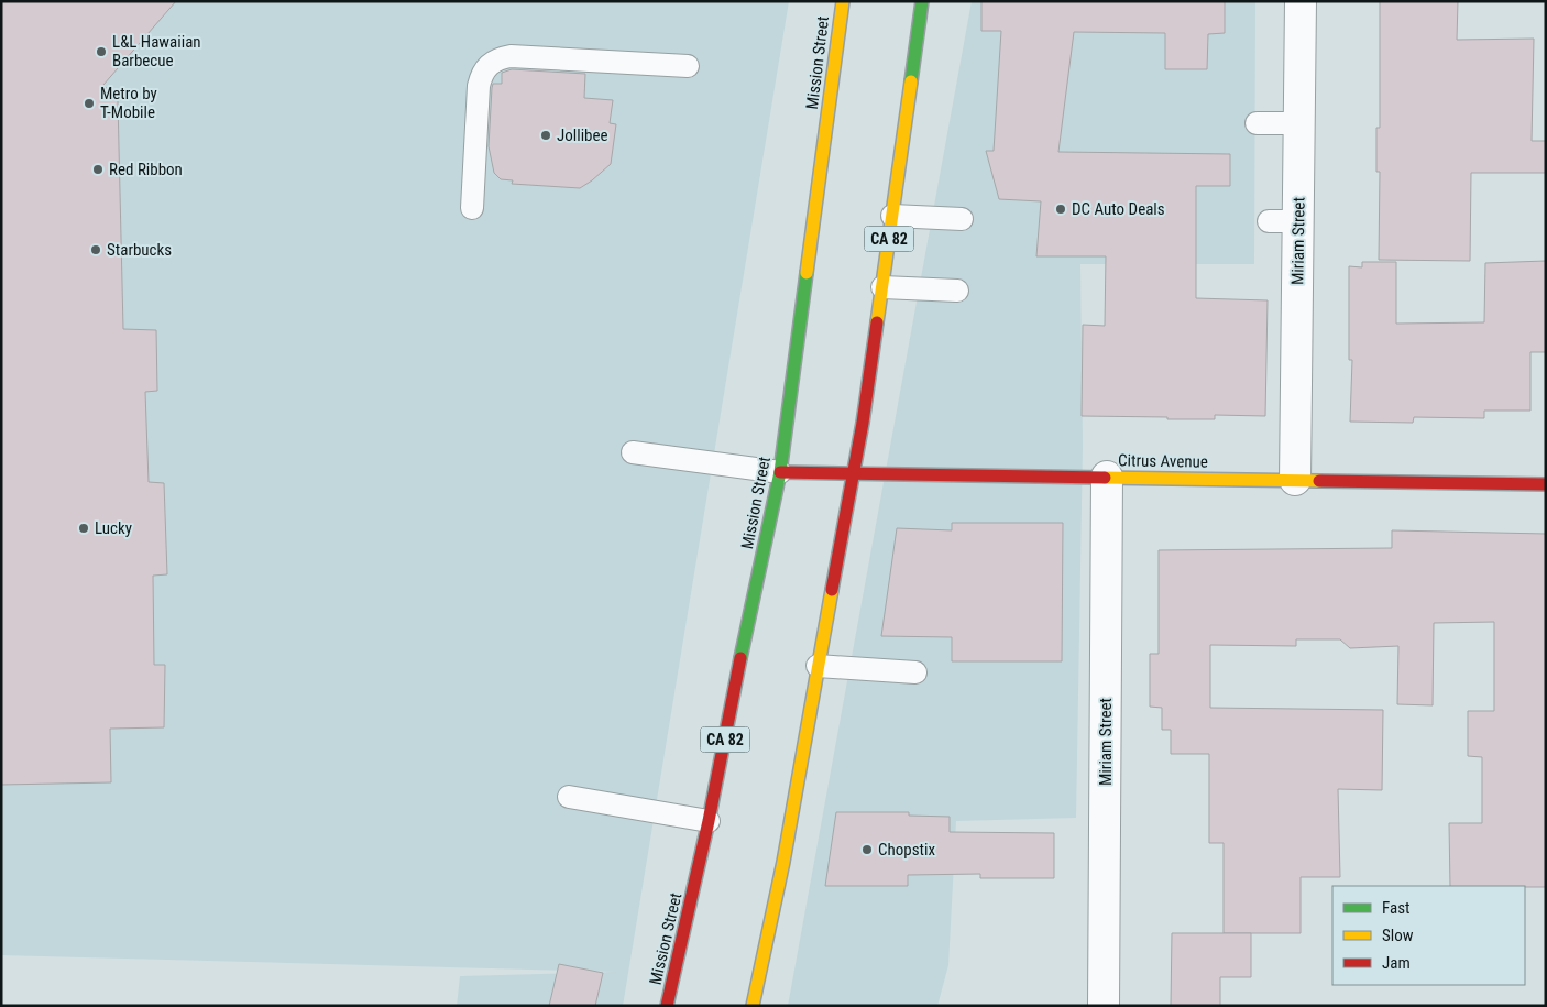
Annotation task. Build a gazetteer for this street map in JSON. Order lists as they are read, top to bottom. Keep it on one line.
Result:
{"streets":{"main road":["Mission Street","CA 82","Citrus Avenue"],"street":["Miriam Street"]},"crossings":[["Mission Street","Citrus Avenue"],["CA 82","Citrus Avenue"],["Miriam Street","Citrus Avenue"]],"places":["L&L Hawaiian Barbecue","Metro by T-Mobile","Jollibee","Red Ribbon","DC Auto Deals","Starbucks","Lucky","Chopstix"],"legend":["Fast","Slow","Jam"]}
